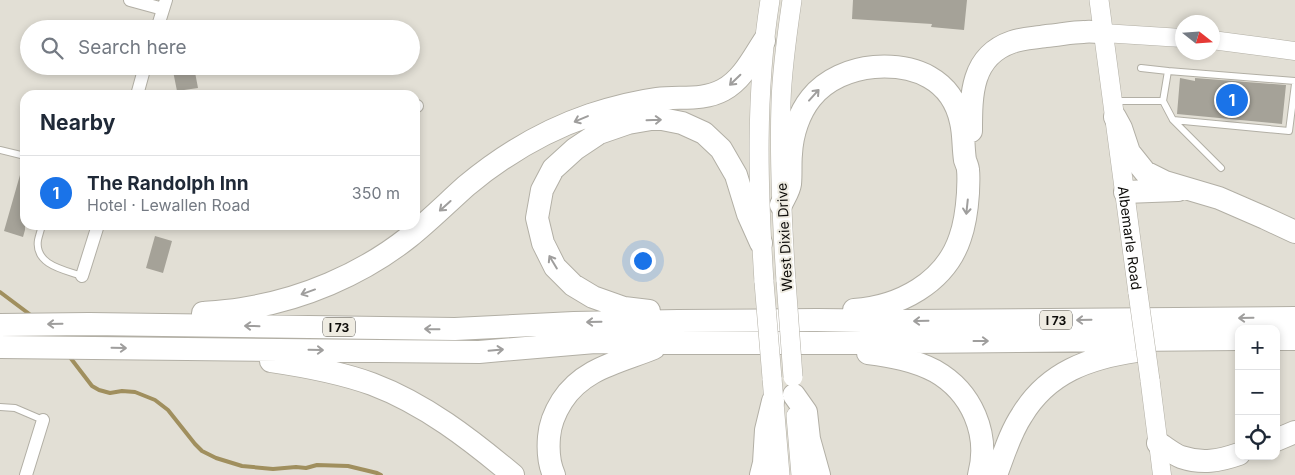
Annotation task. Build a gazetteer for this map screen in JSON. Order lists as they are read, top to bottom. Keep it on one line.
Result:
{"streets":{"highway":["I 73"],"main road":["West Dixie Drive","Albemarle Road"]},"north":"right","page":{"search":"Search here","pins":"1","heading":"Nearby","list":[{"mark":"1","name":"The Randolph Inn","note":"Hotel · Lewallen Road","value":"350 m"}],"map_buttons":["+","−"]}}
